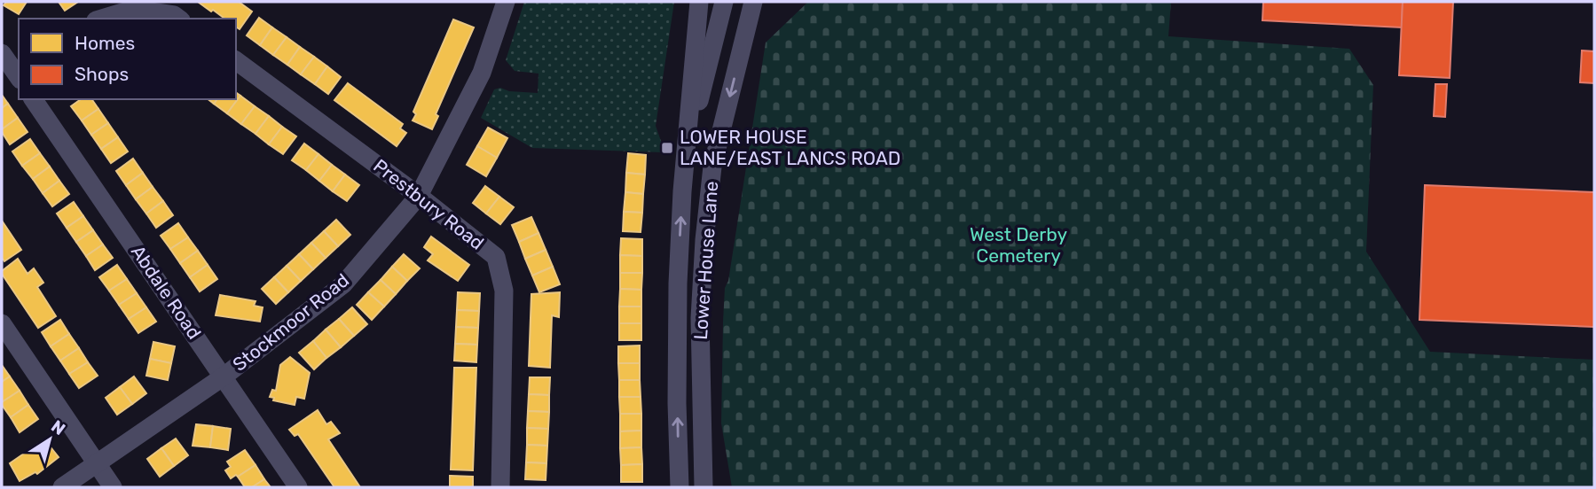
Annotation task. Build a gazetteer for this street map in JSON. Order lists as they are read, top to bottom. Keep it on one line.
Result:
{"streets":{"street":["Prestbury Road","Lower House Lane","Abdale Road","Stockmoor Road"]},"crossings":[["Prestbury Road","Stockmoor Road"],["Abdale Road","Stockmoor Road"]],"parks":["West Derby Cemetery"],"places":{"transit":["LOWER HOUSE LANE/EAST LANCS ROAD"]},"legend":["Homes","Shops"],"north":"top right"}
